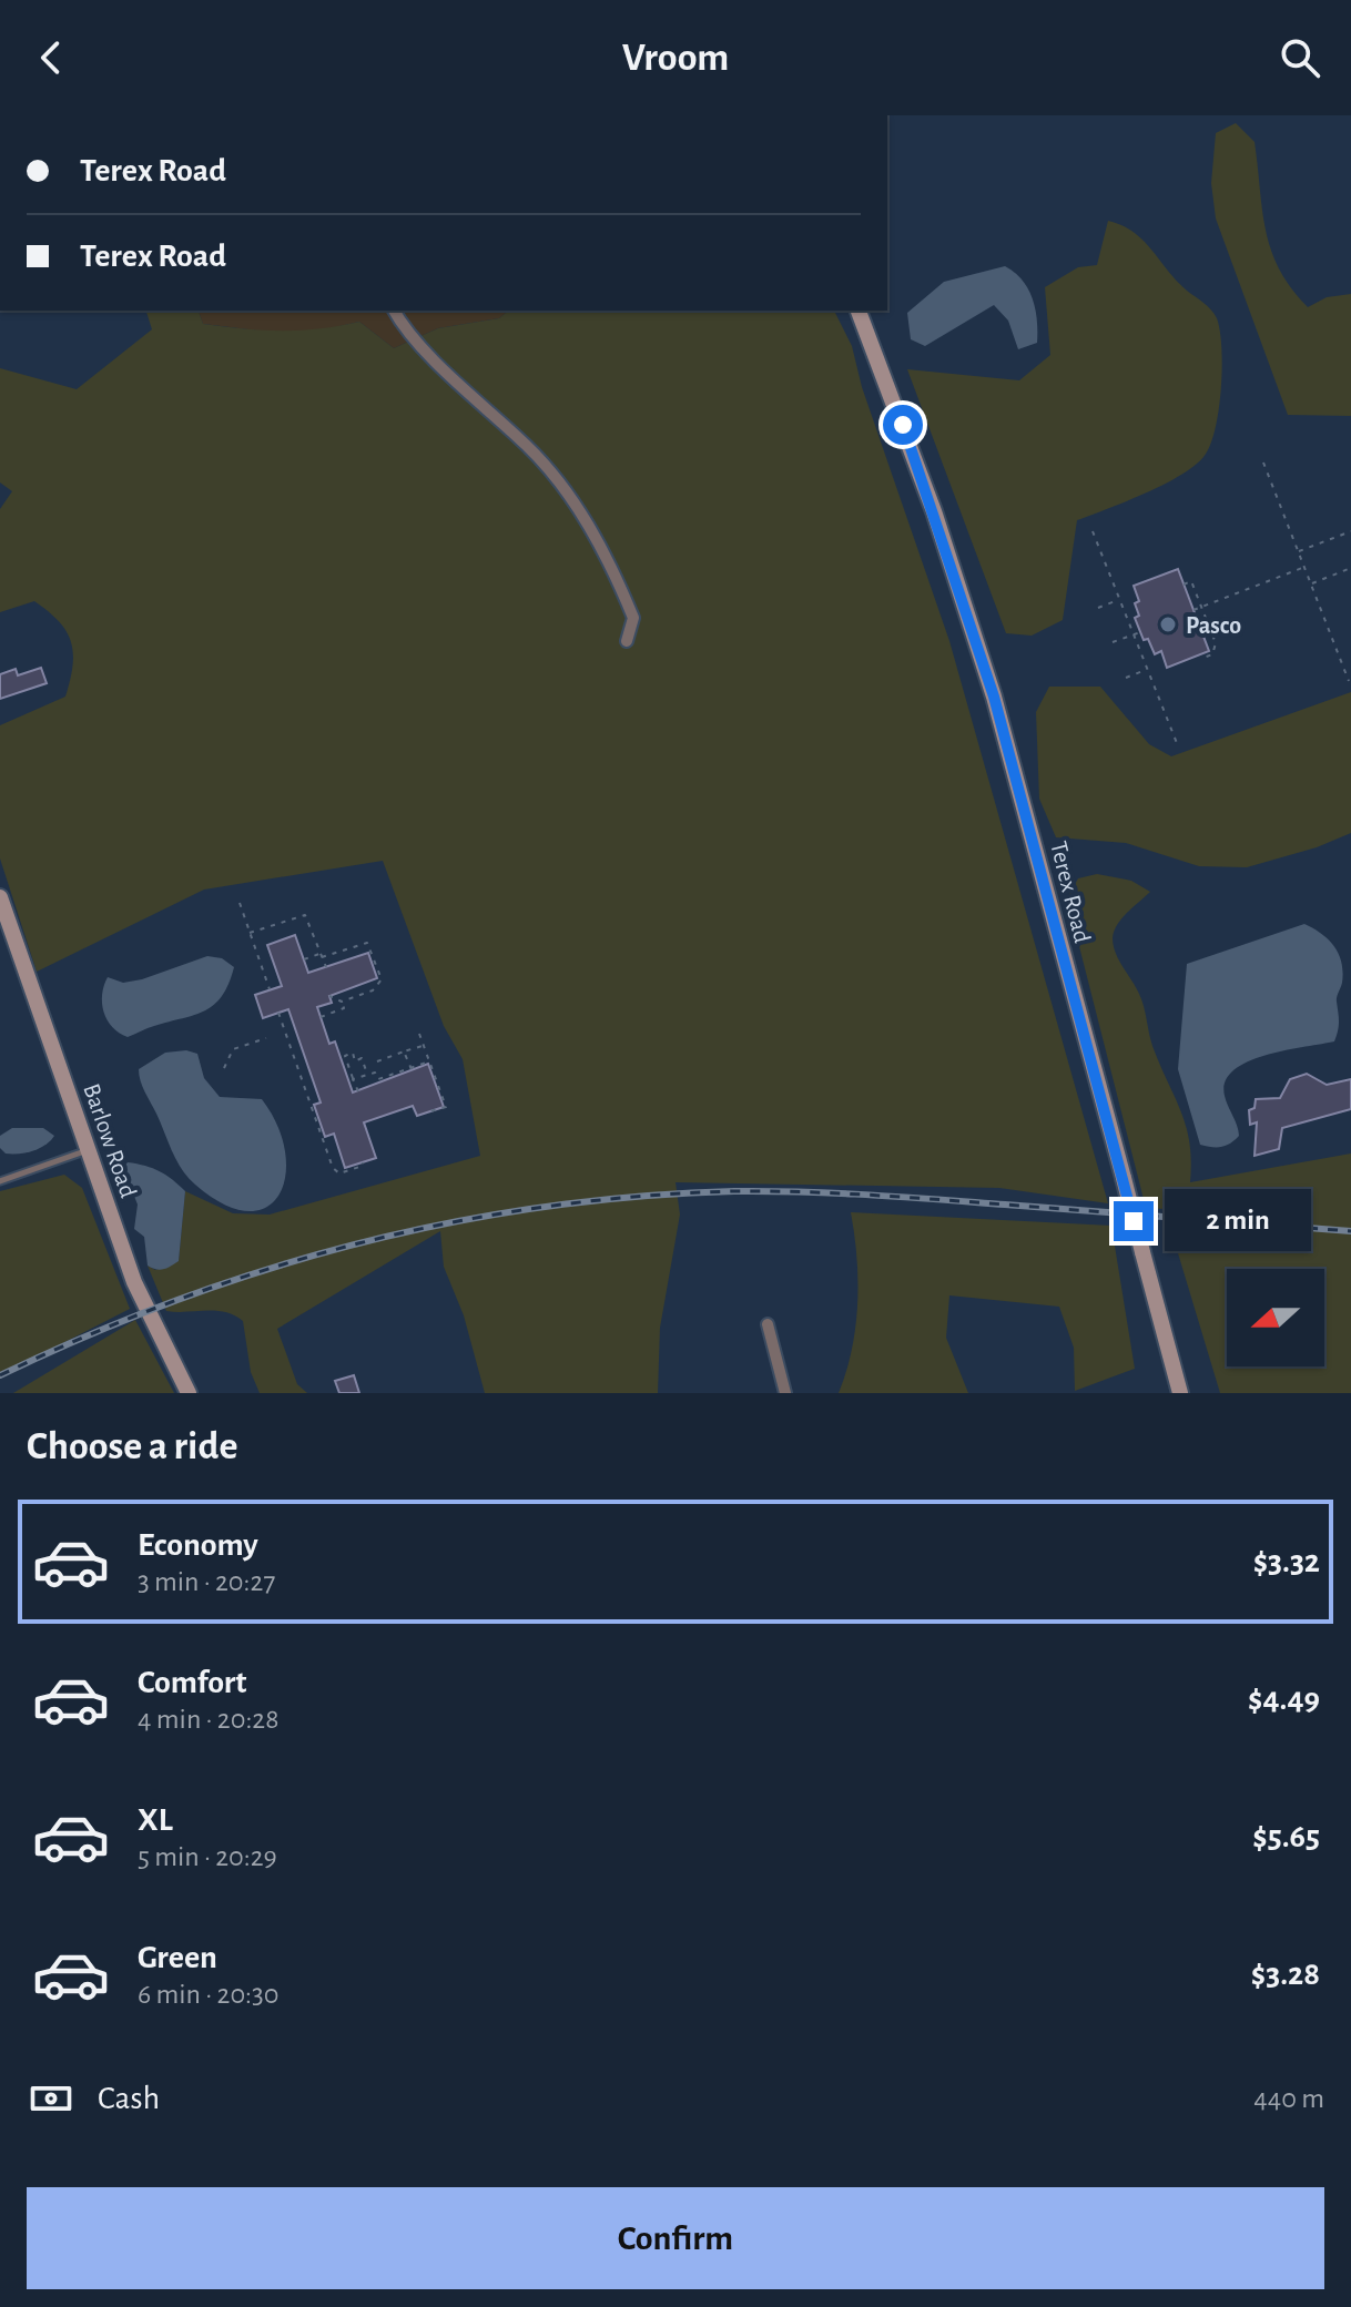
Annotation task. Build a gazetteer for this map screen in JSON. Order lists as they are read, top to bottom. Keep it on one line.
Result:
{"streets":{"main road":["Terex Road","Barlow Road"]},"places":["Pasco"],"north":"left","page":{"header":"Vroom","banner":["Terex Road","Terex Road"],"bubble":"2 min","heading":"Choose a ride","list":[{"name":"Economy","note":"3 min · 20:27","value":"$3.32"},{"name":"Comfort","note":"4 min · 20:28","value":"$4.49"},{"name":"XL","note":"5 min · 20:29","value":"$5.65"},{"name":"Green","note":"6 min · 20:30","value":"$3.28"}],"pay":["Cash","440 m"],"buttons":"Confirm"}}
